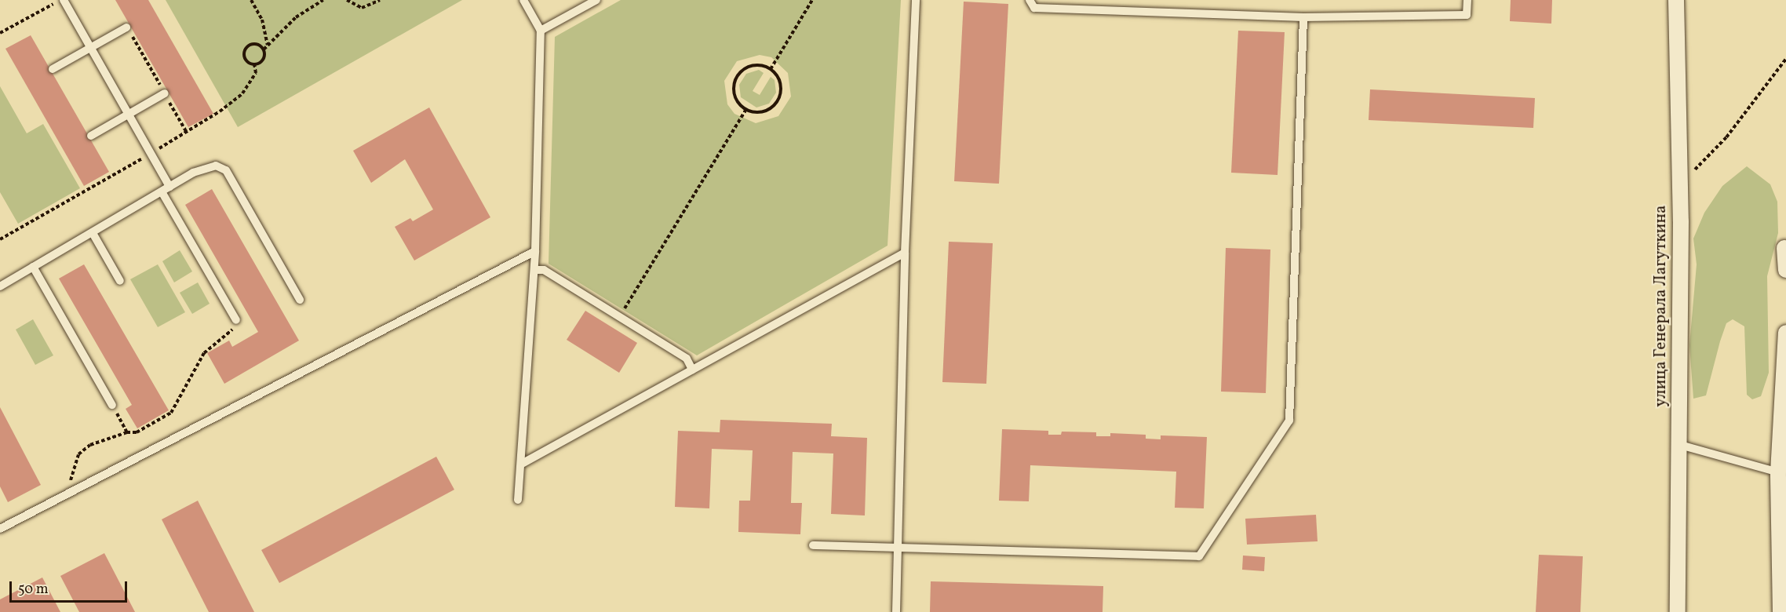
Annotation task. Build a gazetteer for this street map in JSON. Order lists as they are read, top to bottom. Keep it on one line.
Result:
{"streets":{"street":["улица Генерала Лагуткина"]},"scale_bar":"50 m"}
